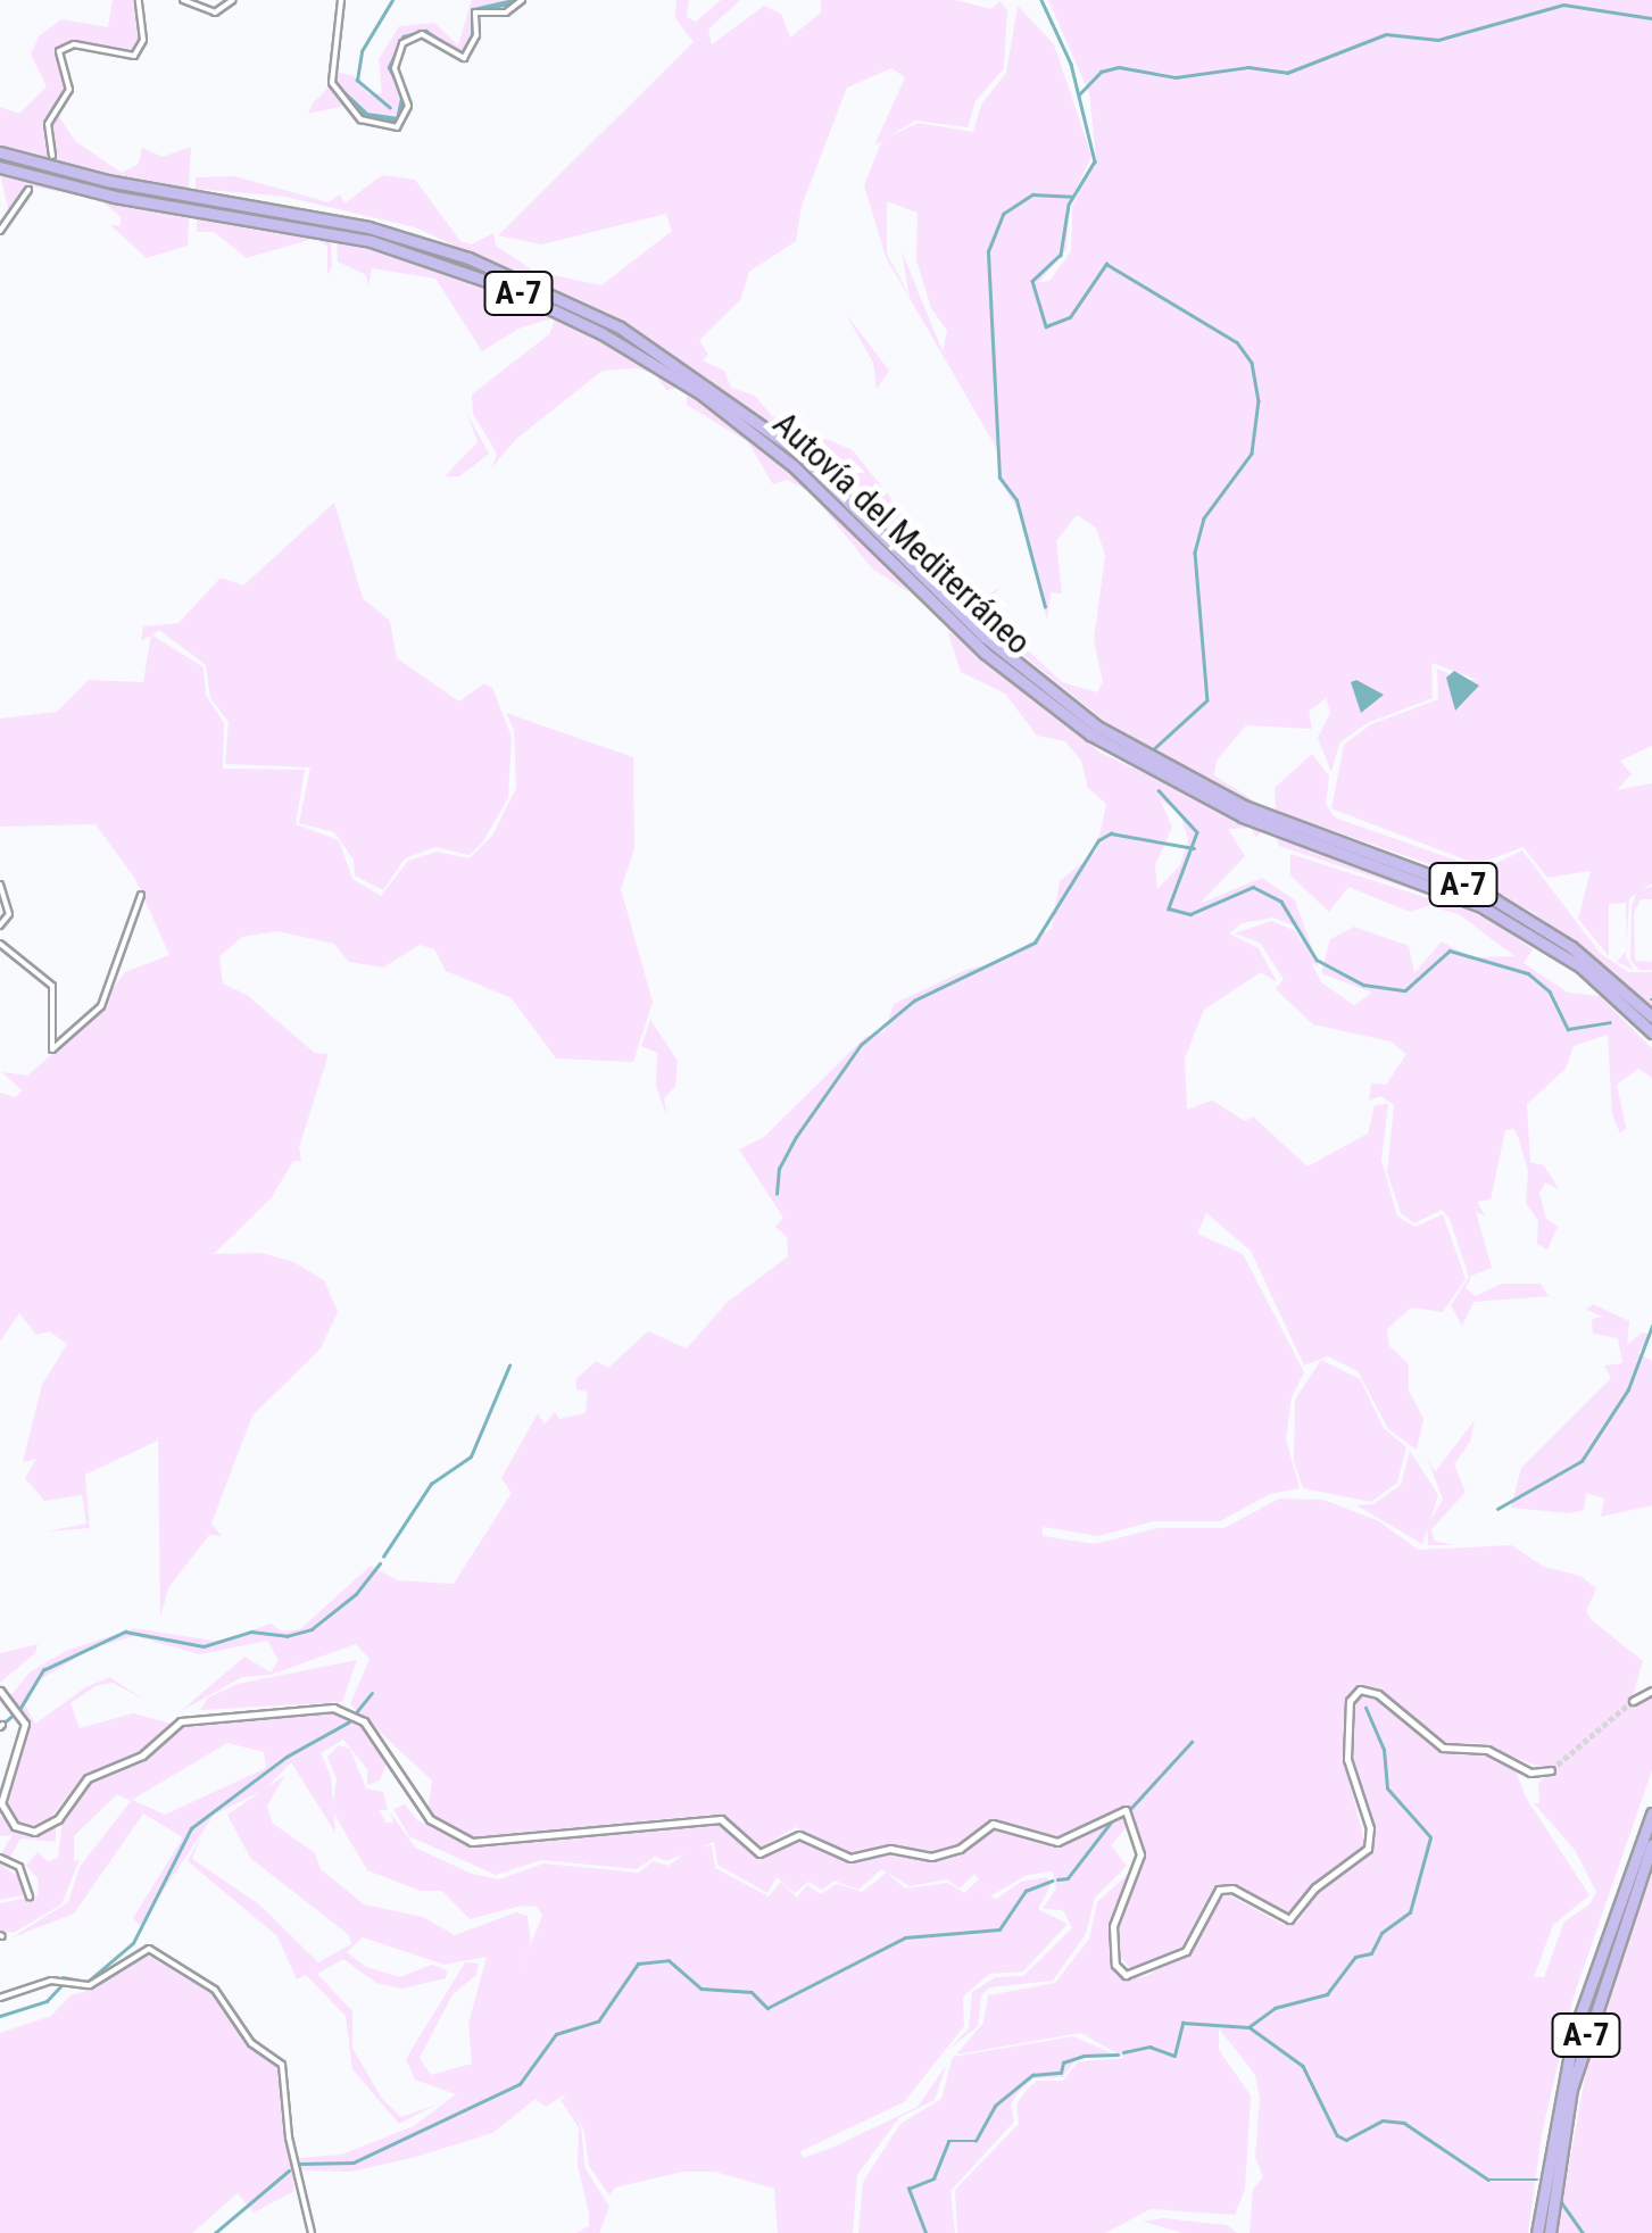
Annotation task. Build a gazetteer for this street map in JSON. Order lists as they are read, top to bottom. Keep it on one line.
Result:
{"streets":{"highway":["A-7","Autovía del Mediterráneo"]}}
